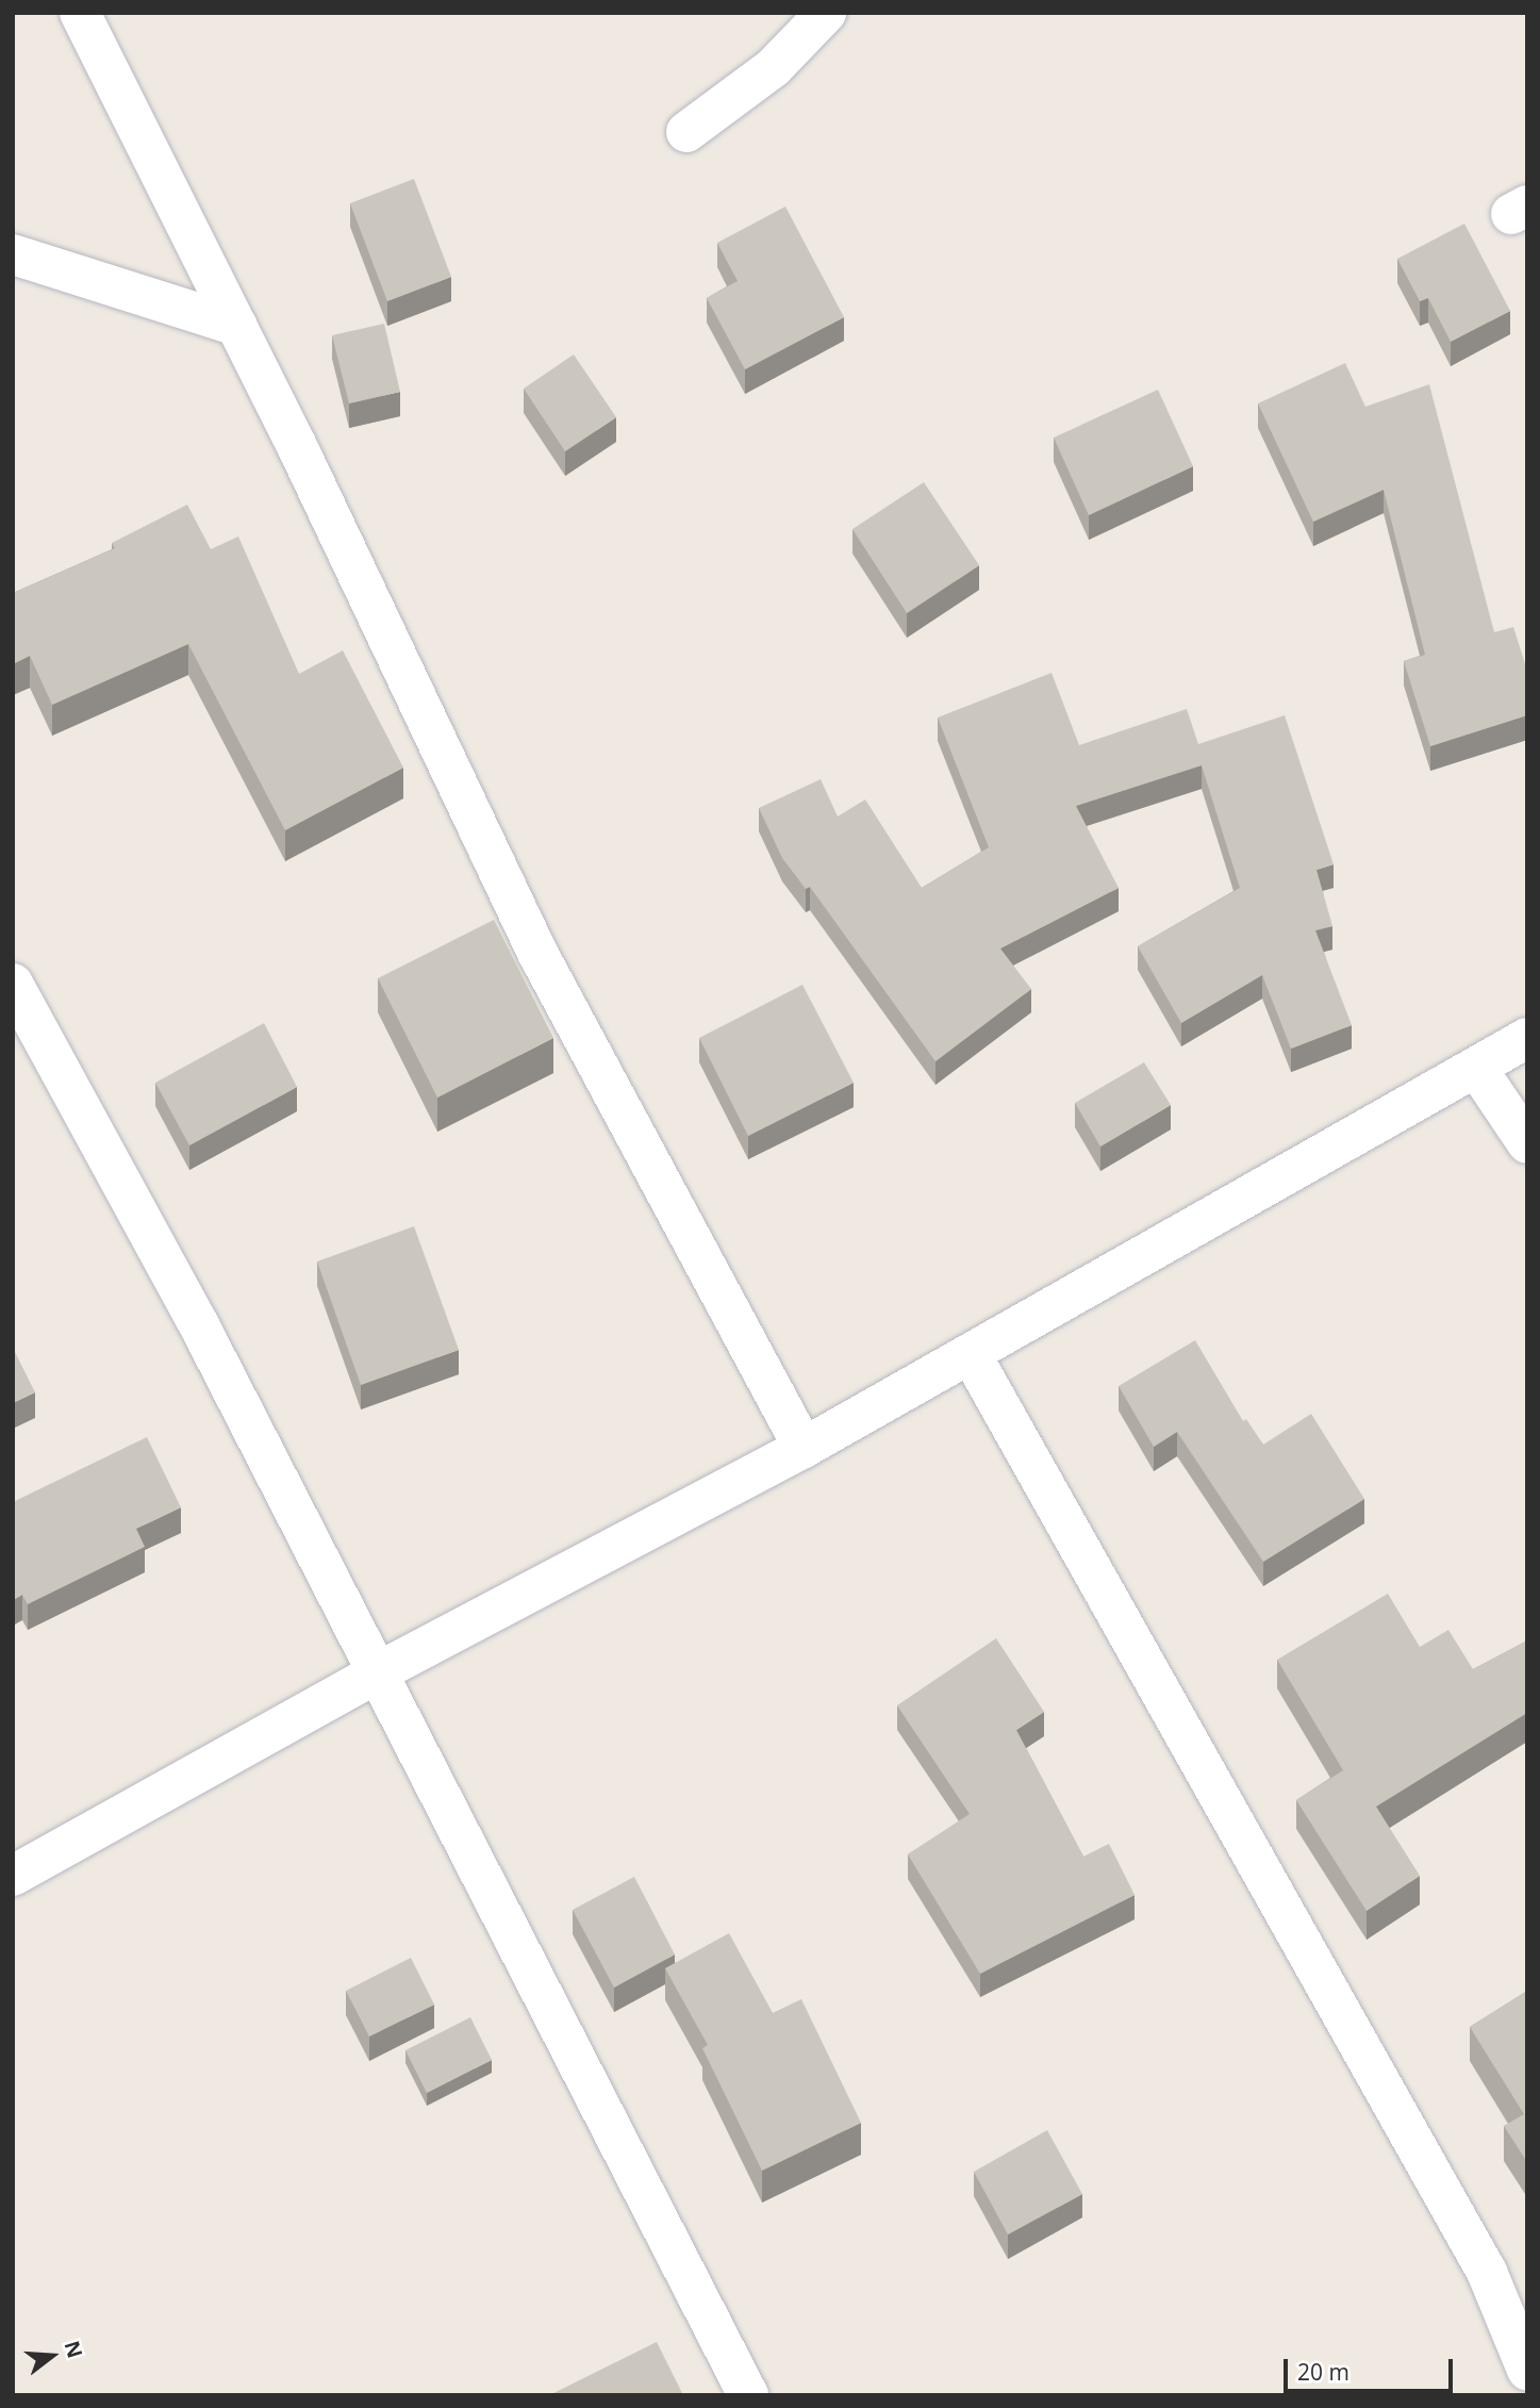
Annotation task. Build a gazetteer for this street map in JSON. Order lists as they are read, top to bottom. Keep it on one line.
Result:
{"scale_bar":"20 m","north":"right"}
